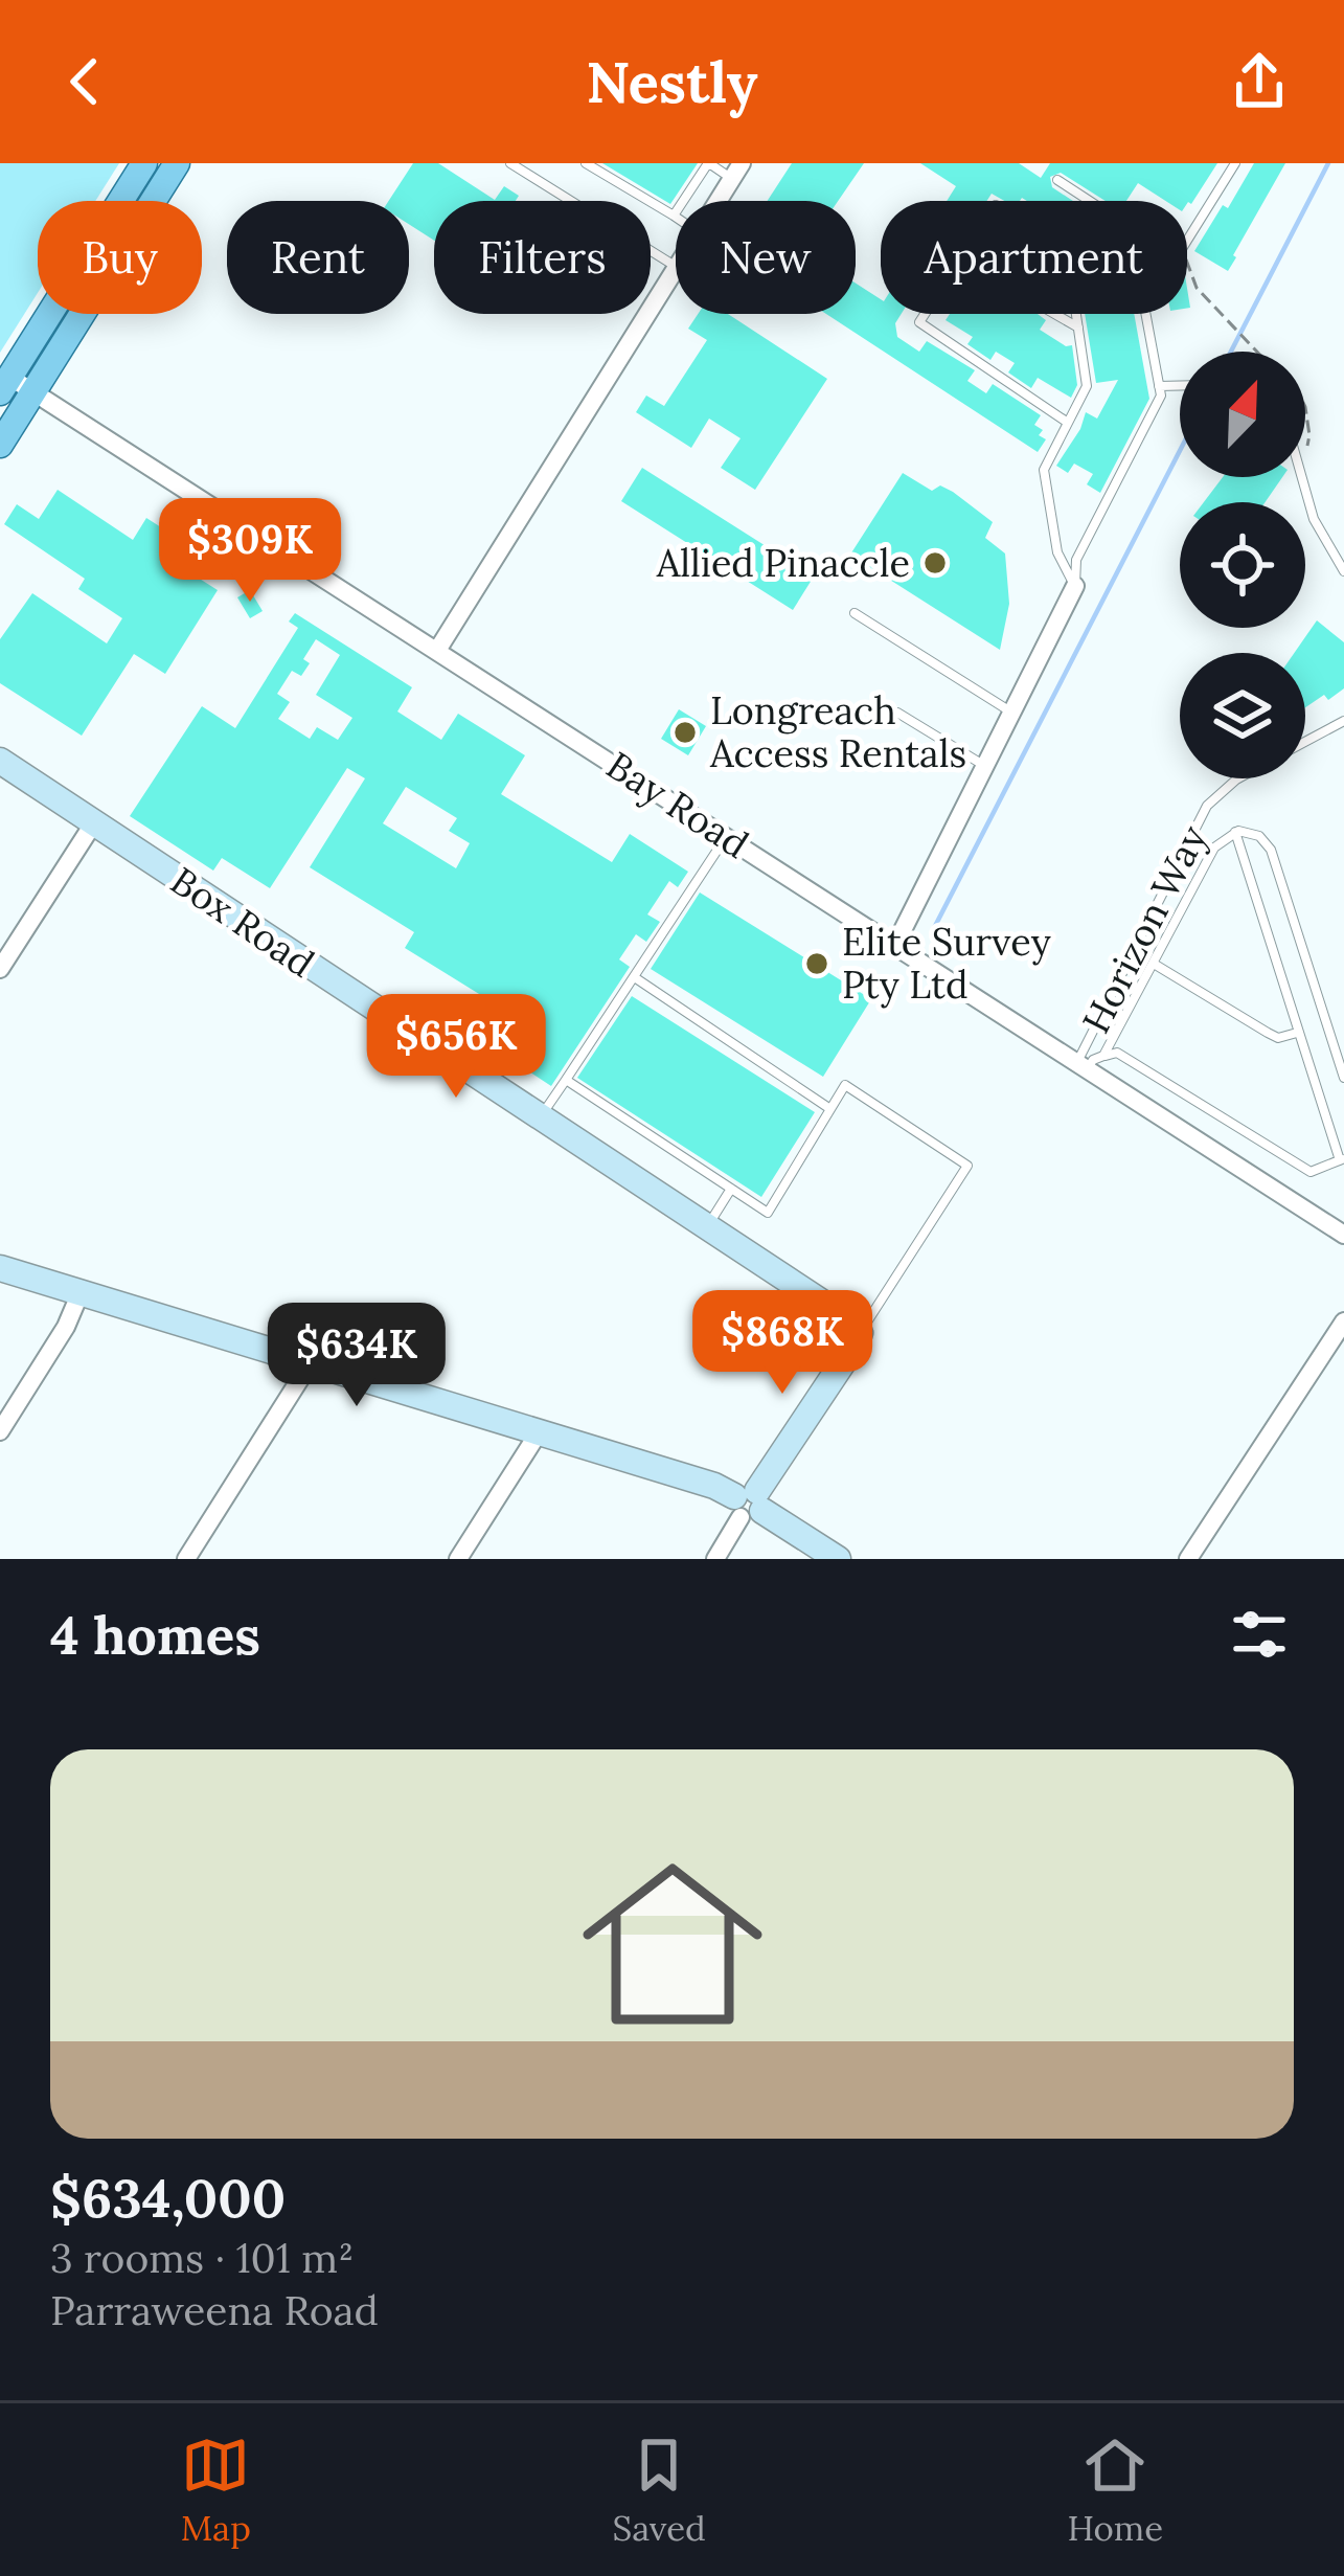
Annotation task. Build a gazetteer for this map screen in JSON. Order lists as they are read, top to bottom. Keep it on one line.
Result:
{"streets":{"street":["Bay Road","Box Road"],"lane":["Horizon Way"]},"crossings":[["Bay Road","Horizon Way"]],"places":["Allied Pinaccle","Longreach Access Rentals","Elite Survey Pty Ltd"],"north":"top right","page":{"header":"Nestly","chip":["Buy","Rent","Filters","New","Apartment"],"price":["$309K","$656K","$868K","$634K"],"heading":"4 homes","list":[{"name":"$634,000","note":"3 rooms · 101 m² · Parraweena Road"}],"tabs":["Map","Saved","Home"]}}
